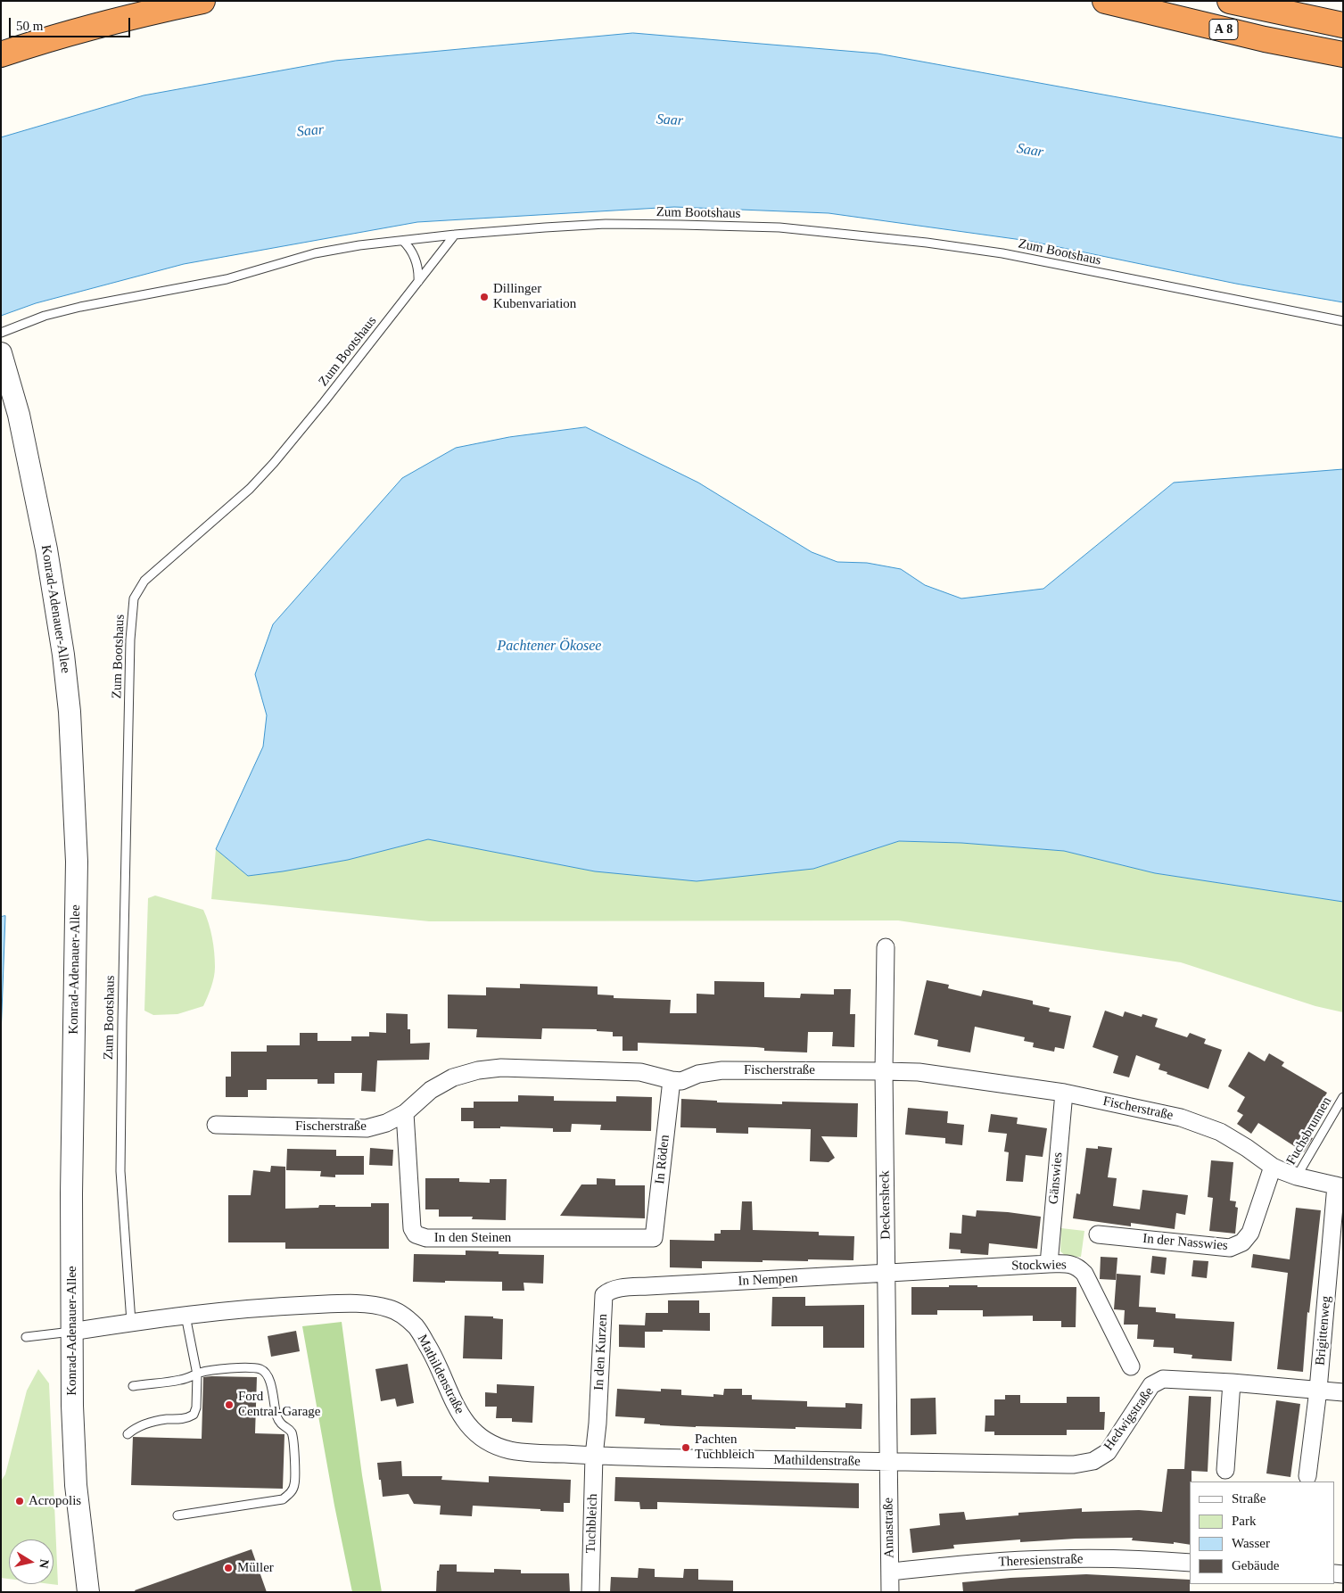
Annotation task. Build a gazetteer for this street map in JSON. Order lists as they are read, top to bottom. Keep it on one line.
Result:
{"streets":{"highway":["A 8"],"street":["Konrad-Adenauer-Allee","Fischerstraße","In Röden","Gänswies","Deckersheck","In den Steinen","In der Nasswies","Stockwies","In Nempen","Brigittenweg","In den Kurzen","Mathildenstraße","Hedwigstraße","Tuchbleich","Annastraße","Theresienstraße"],"lane":["Zum Bootshaus","Fuchsbrunnen"]},"crossings":[["Zum Bootshaus","Mathildenstraße"],["Konrad-Adenauer-Allee","Mathildenstraße"],["Fischerstraße","Fuchsbrunnen"],["Fischerstraße","In Röden"],["Fischerstraße","Gänswies"],["Fischerstraße","Deckersheck"],["Fischerstraße","In den Steinen"],["Fischerstraße","In der Nasswies"],["Fischerstraße","Brigittenweg"],["In Röden","In den Steinen"],["Gänswies","Stockwies"],["Deckersheck","Stockwies"],["Deckersheck","In Nempen"],["Deckersheck","Mathildenstraße"],["Deckersheck","Hedwigstraße"],["Deckersheck","Annastraße"],["Stockwies","In Nempen"],["In Nempen","In den Kurzen"],["Brigittenweg","Hedwigstraße"],["In den Kurzen","Mathildenstraße"],["In den Kurzen","Tuchbleich"],["Mathildenstraße","Hedwigstraße"],["Mathildenstraße","Tuchbleich"],["Mathildenstraße","Annastraße"],["Hedwigstraße","Annastraße"],["Annastraße","Theresienstraße"]],"water":["Saar","Pachtener Ökosee"],"places":["Dillinger Kubenvariation","Ford Central-Garage","Pachten Tuchbleich","Acropolis","Müller"],"legend":["Straße","Park","Wasser","Gebäude"],"scale_bar":"50 m","north":"right"}
